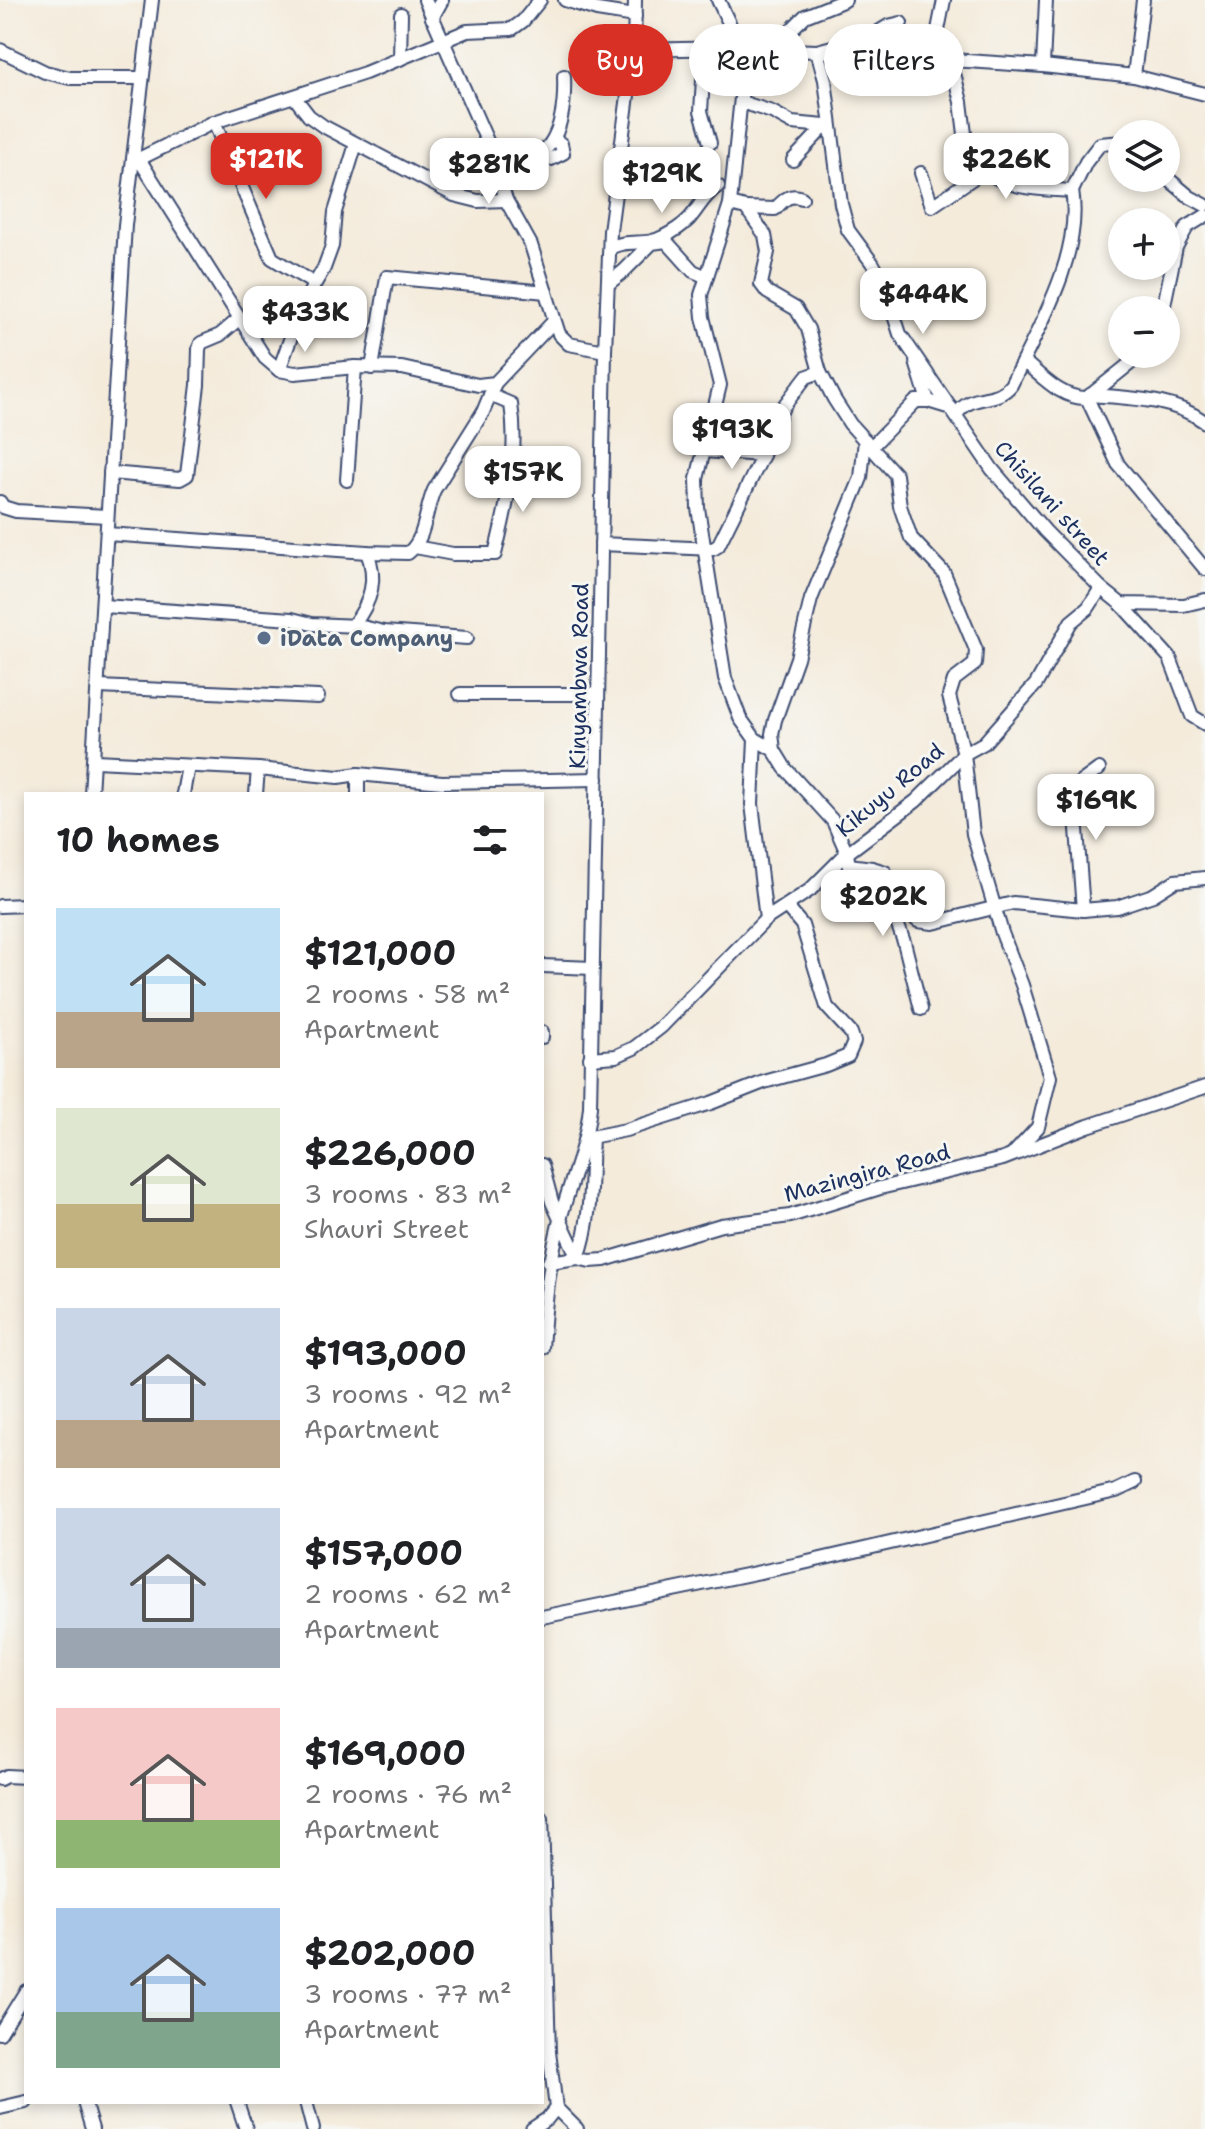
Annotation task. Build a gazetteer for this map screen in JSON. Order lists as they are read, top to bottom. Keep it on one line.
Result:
{"streets":{"street":["Chisilani street","Kinyambwa Road","Kikuyu Road","Mazingira Road"]},"crossings":[["Chisilani street","Kikuyu Road"],["Kinyambwa Road","Kikuyu Road"],["Kinyambwa Road","Mazingira Road"]],"places":["iData Company"],"page":{"chip":["Buy","Rent","Filters"],"map_buttons":["+","−"],"price":["$121K","$226K","$281K","$129K","$444K","$433K","$193K","$157K","$169K","$202K"],"heading":"10 homes","list":[{"name":"$121,000","note":"2 rooms · 58 m² · Apartment"},{"name":"$226,000","note":"3 rooms · 83 m² · Shauri Street"},{"name":"$193,000","note":"3 rooms · 92 m² · Apartment"},{"name":"$157,000","note":"2 rooms · 62 m² · Apartment"},{"name":"$169,000","note":"2 rooms · 76 m² · Apartment"},{"name":"$202,000","note":"3 rooms · 77 m² · Apartment"}]}}
